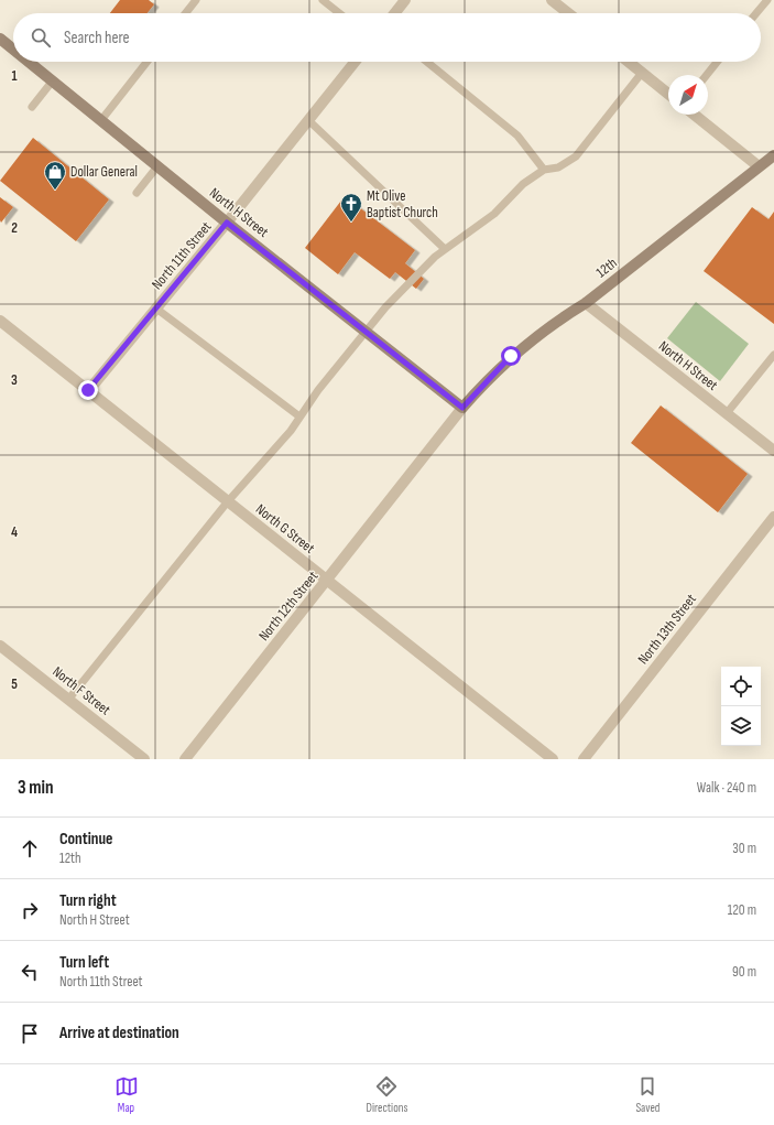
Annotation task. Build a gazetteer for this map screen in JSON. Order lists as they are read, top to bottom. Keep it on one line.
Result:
{"streets":{"street":["North H Street","North 11th Street","12th","North G Street","North 12th Street","North 13th Street","North F Street"]},"crossings":[["North H Street","North 11th Street"],["North H Street","12th"],["North H Street","North 12th Street"],["North 11th Street","North G Street"],["12th","North 12th Street"],["North G Street","North 12th Street"]],"places":{"shop":["Dollar General"],"church":["Mt Olive Baptist Church"]},"north":"top right","page":{"search":"Search here","heading":["3 min","Walk · 240 m"],"list":[["Continue","12th","30 m"],["Turn right","North H Street","120 m"],["Turn left","North 11th Street","90 m"],"Arrive at destination"],"nav":["Map","Directions","Saved"]},"grid":{"rows":["1","2","3","4","5"]}}
